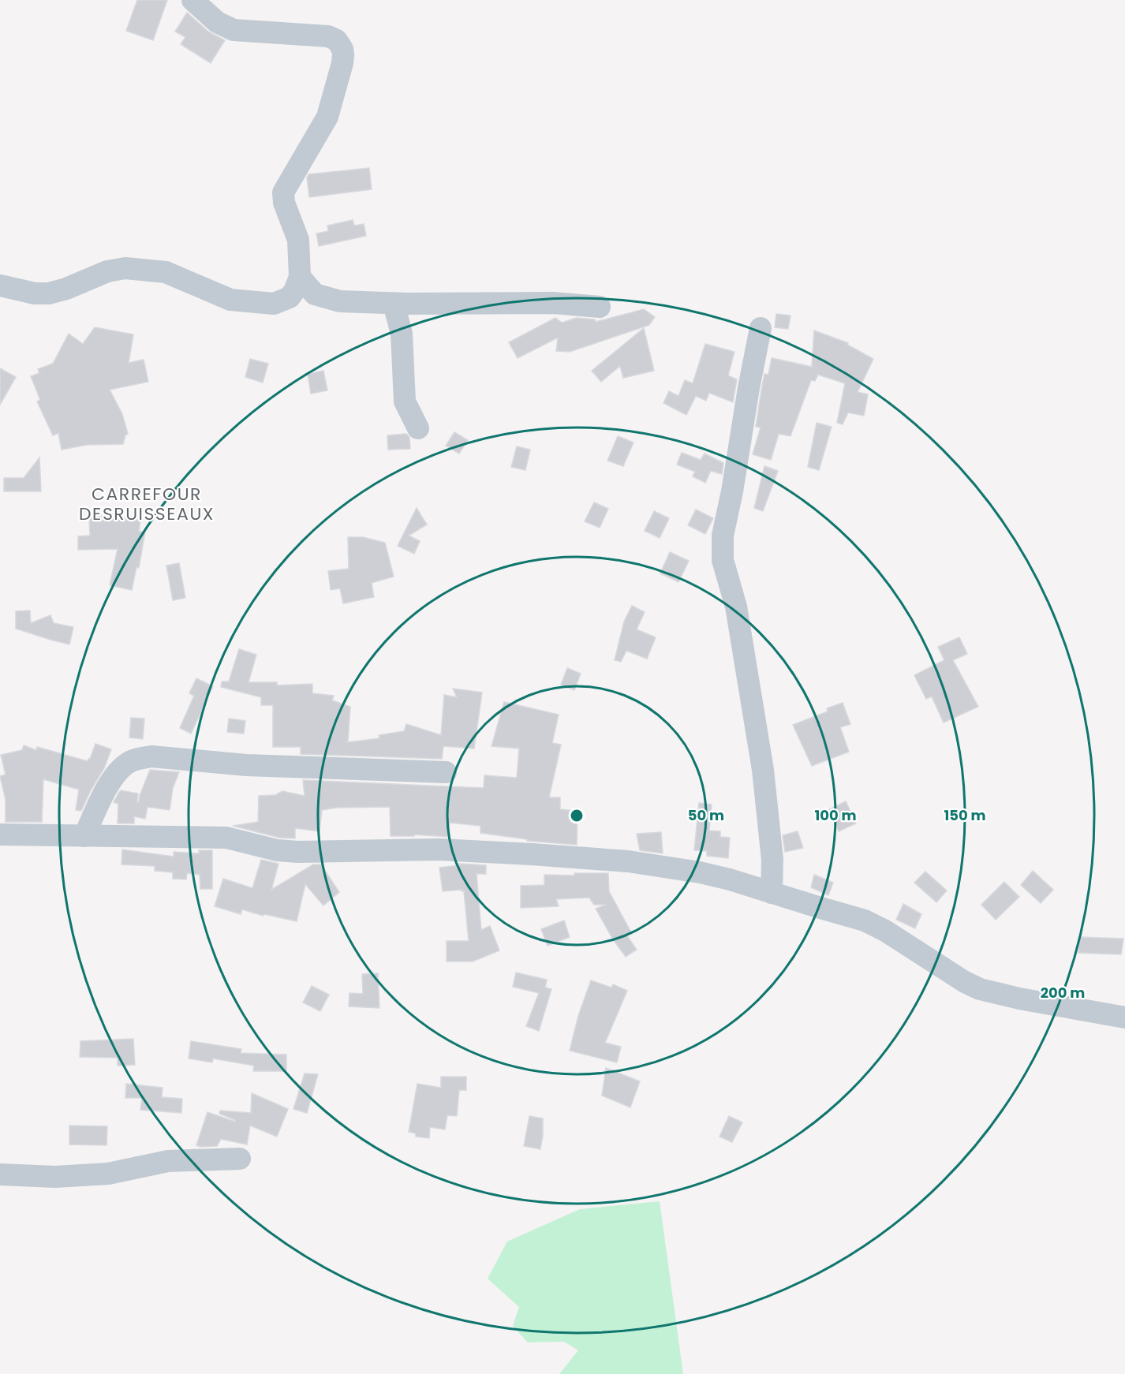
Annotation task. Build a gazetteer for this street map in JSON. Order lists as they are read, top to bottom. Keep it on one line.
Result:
{"districts":["CARREFOUR DESRUISSEAUX"],"rings":["50 m","100 m","150 m","200 m"]}
